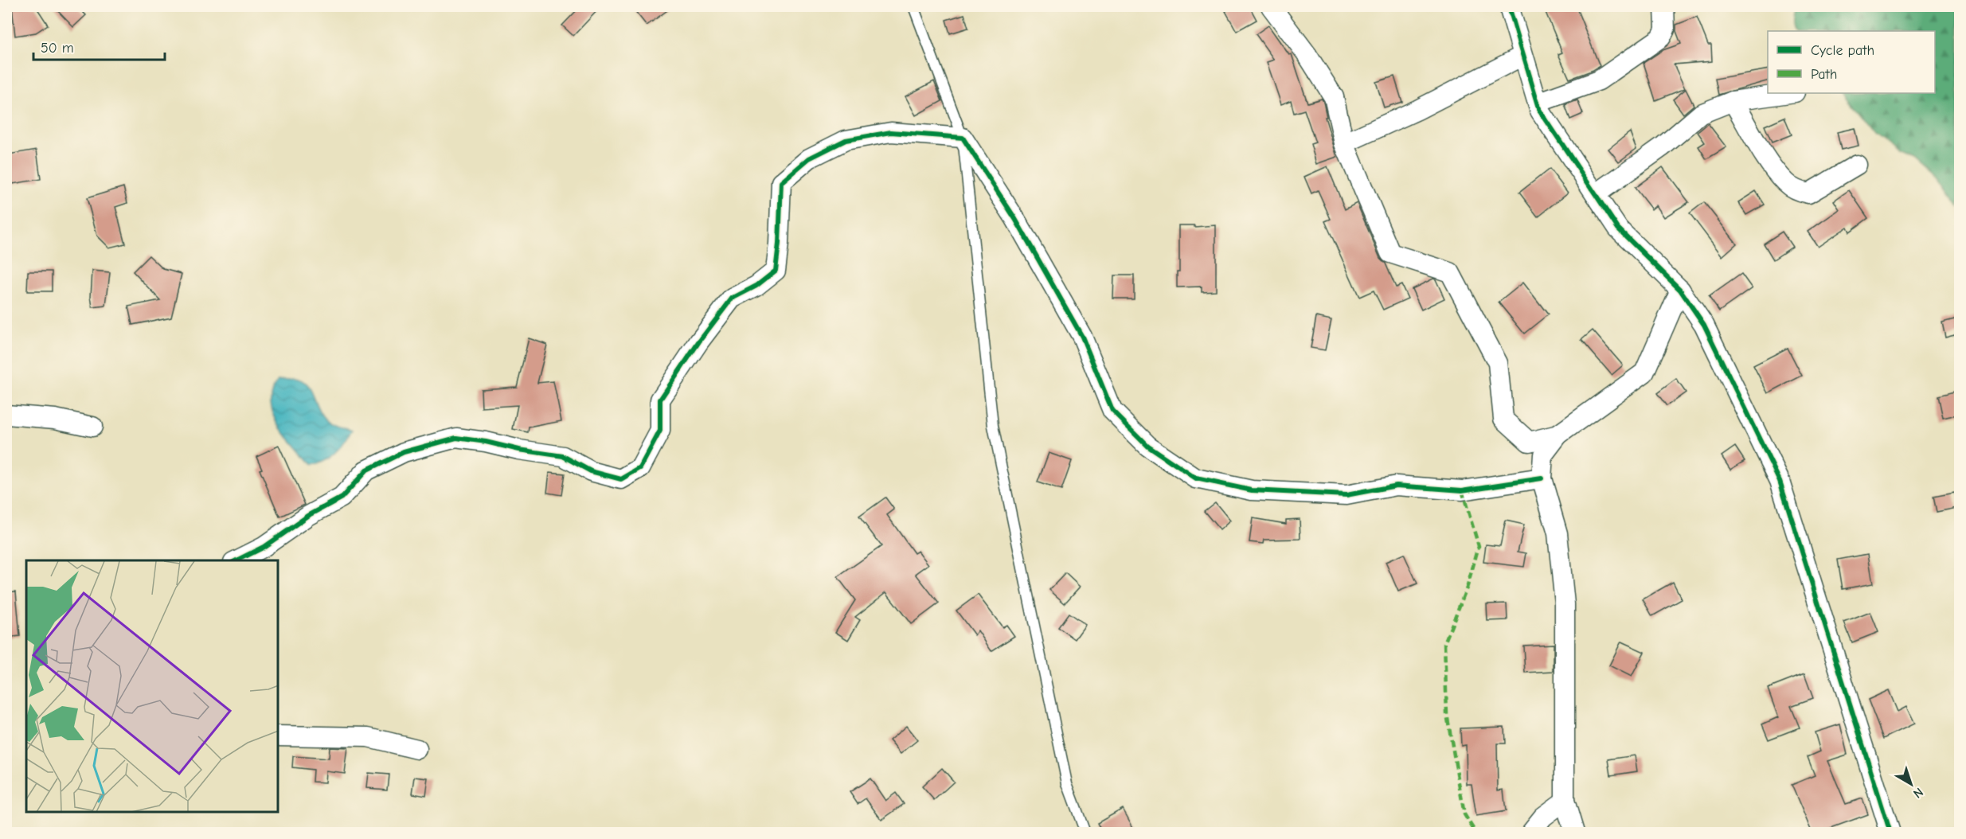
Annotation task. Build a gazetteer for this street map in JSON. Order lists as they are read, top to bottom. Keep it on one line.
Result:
{"legend":["Cycle path","Path"],"scale_bar":"50 m","north":"bottom right"}
